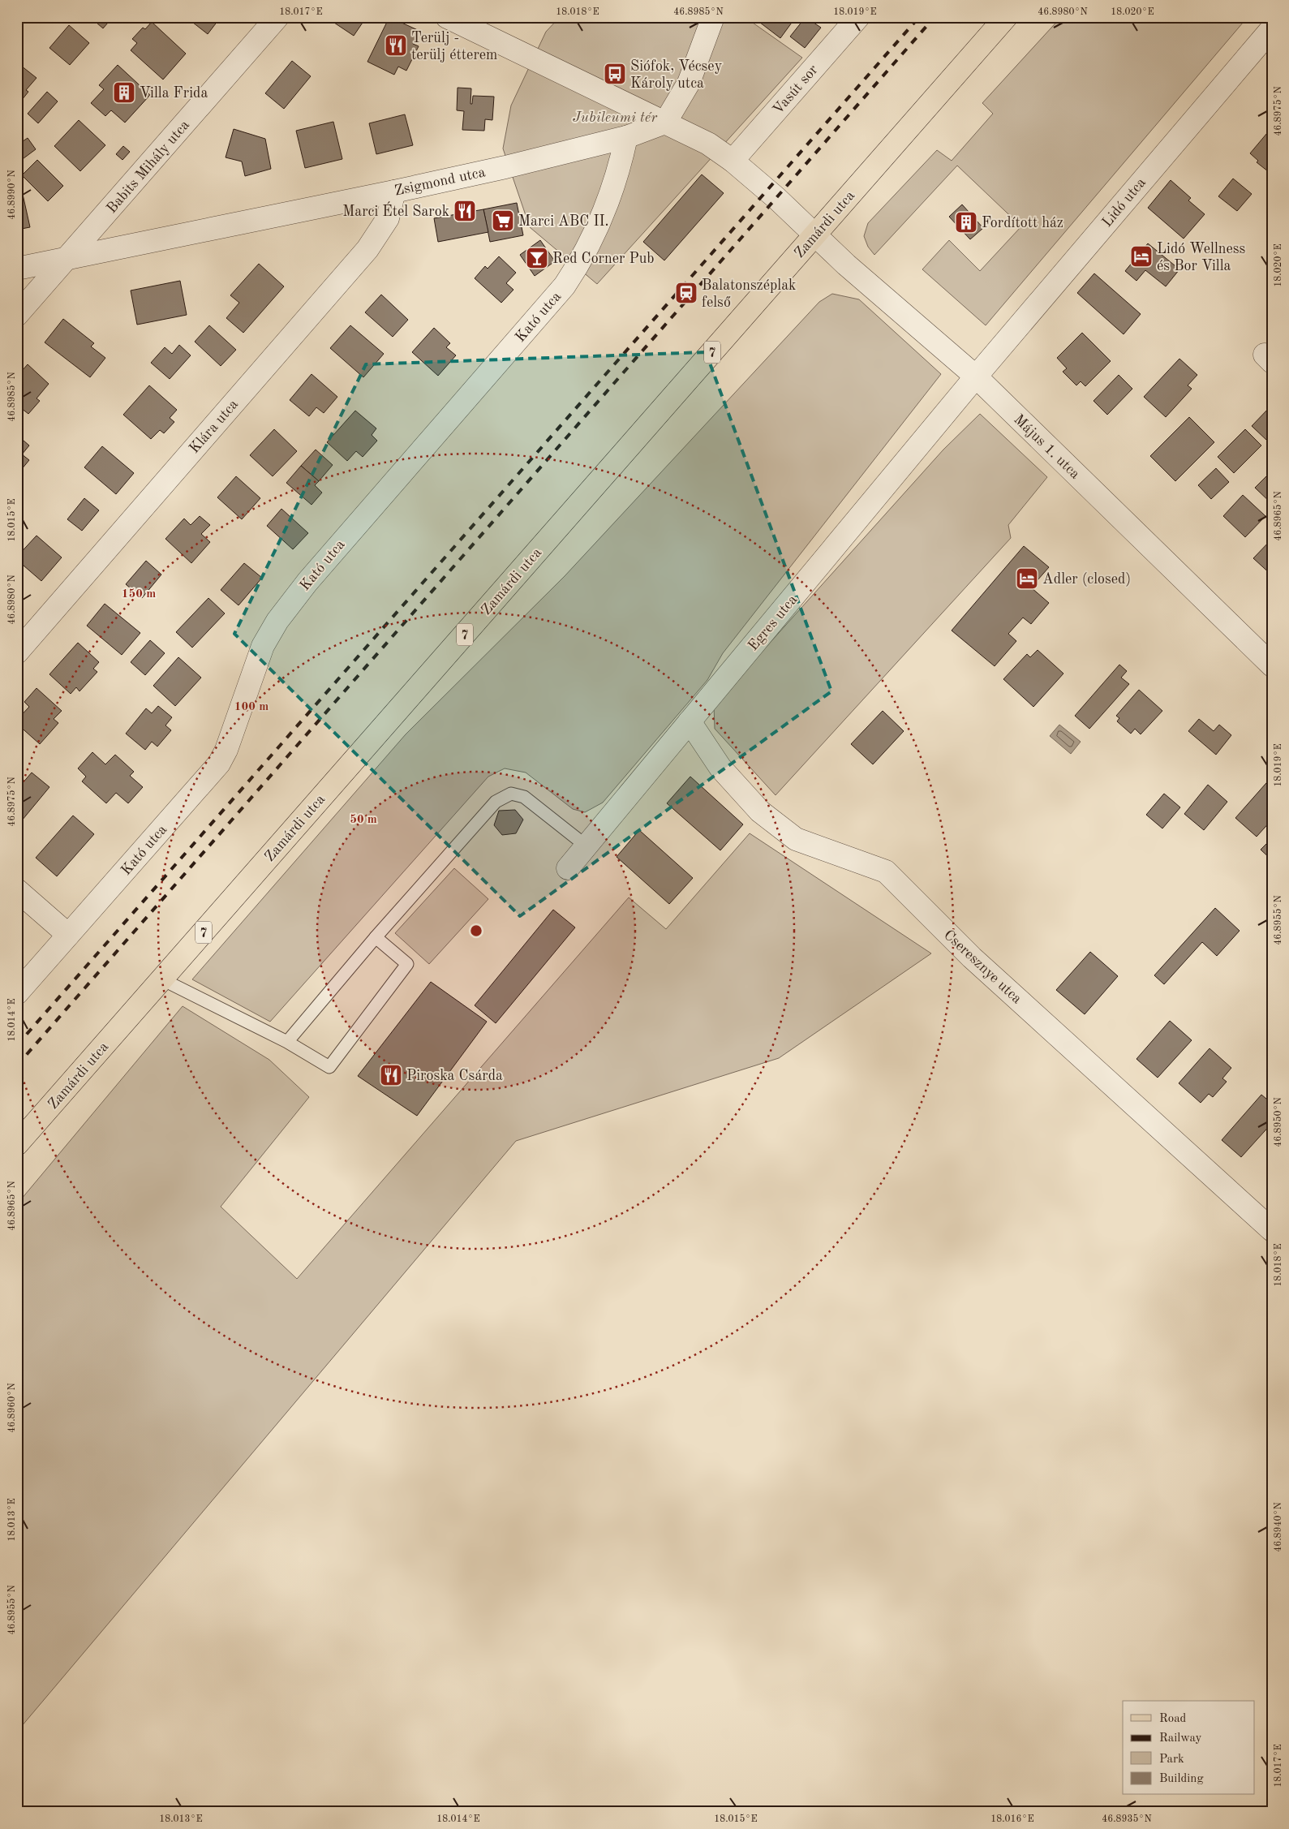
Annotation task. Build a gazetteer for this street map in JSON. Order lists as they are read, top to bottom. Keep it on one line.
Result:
{"streets":{"main road":["Zamárdi utca","7"],"street":["Vasút sor","Babits Mihály utca","Zsigmond utca","Lidó utca","Kató utca","Klára utca","Május 1. utca","Egres utca","Cseresznye utca"]},"crossings":[["Babits Mihály utca","Zsigmond utca"],["Zsigmond utca","Kató utca"],["Zsigmond utca","Klára utca"],["Lidó utca","Május 1. utca"],["Lidó utca","Egres utca"],["Zamárdi utca","Május 1. utca"],["Május 1. utca","Egres utca"],["Egres utca","Cseresznye utca"]],"parks":["Jubileumi tér"],"places":{"restaurant":["Terülj - terülj étterem","Marci Étel Sarok","Piroska Csárda"],"bus stop":["Siófok, Vécsey Károly utca"],"building":["Villa Frida","Fordított ház"],"supermarket":["Marci ABC II."],"hotel":["Lidó Wellness és Bor Villa","Adler (closed)"],"bar":["Red Corner Pub"],"station":["Balatonszéplak felső"]},"legend":["Road","Railway","Park","Building"],"coordinates":["18.017°E","18.018°E","46.8985°N","18.019°E","46.8980°N","18.020°E","46.8975°N","46.8990°N","46.8965°N","18.015°E","46.8955°N","18.014°E","46.8950°N","46.8960°N","18.013°E","46.8940°N","18.016°E","46.8935°N"],"rings":["150 m","100 m","50 m"]}
